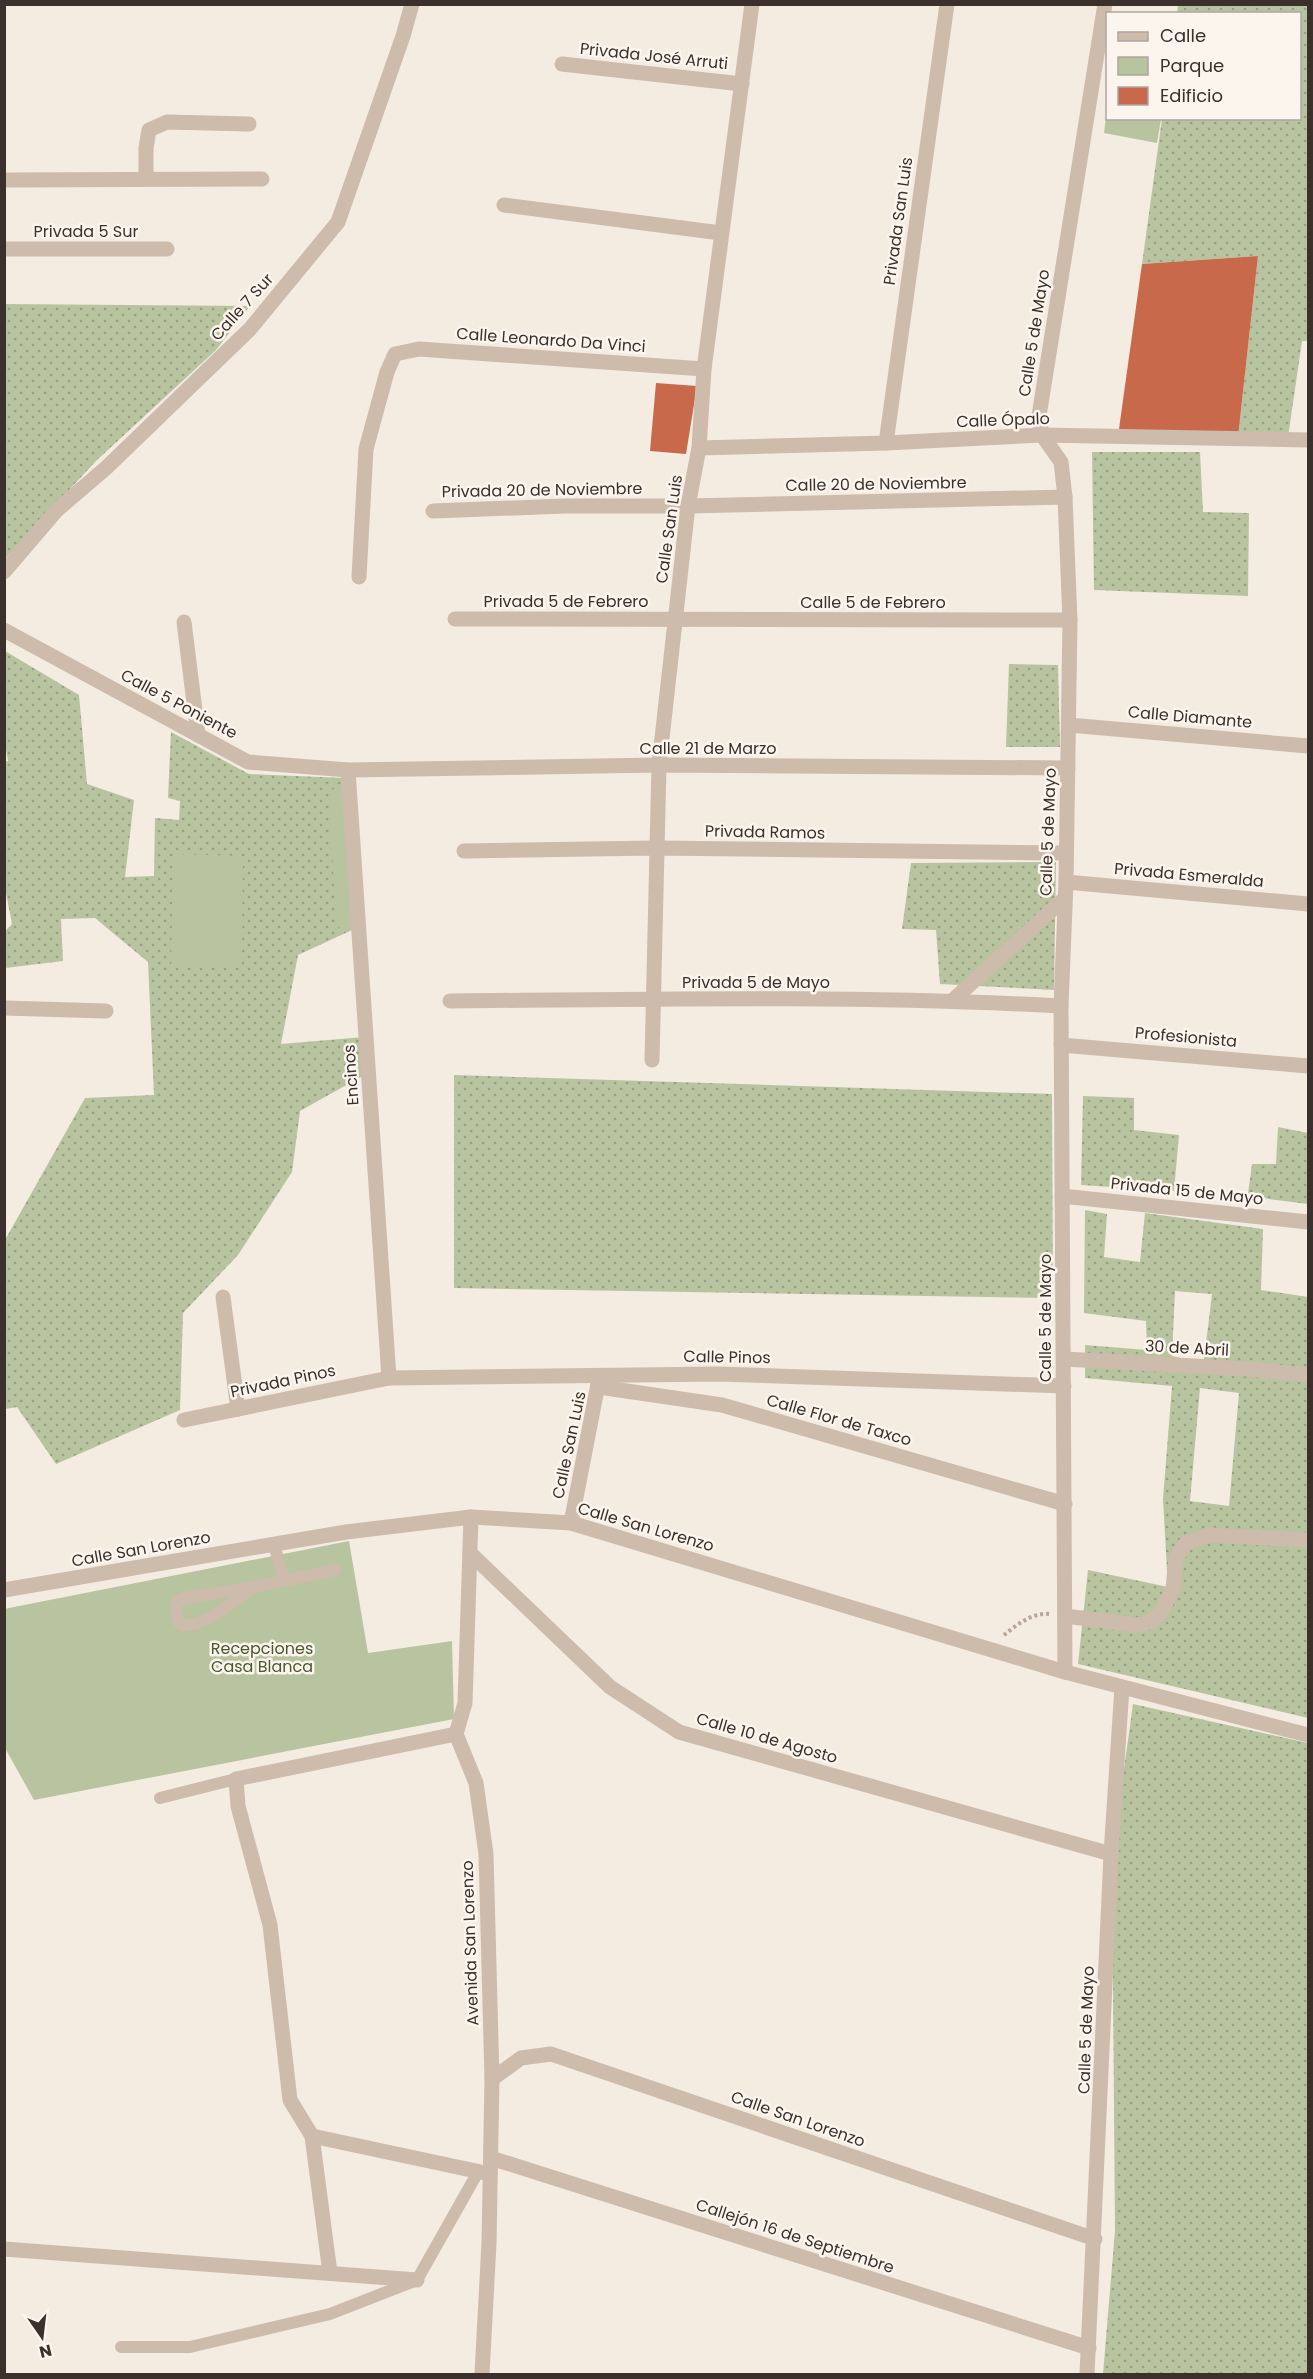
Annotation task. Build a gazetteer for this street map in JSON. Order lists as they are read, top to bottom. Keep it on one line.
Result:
{"streets":{"street":["Privada José Arruti","Privada San Luis","Privada 5 Sur","Calle 7 Sur","Calle 5 de Mayo","Calle Leonardo Da Vinci","Calle Ópalo","Calle 20 de Noviembre","Privada 20 de Noviembre","Calle San Luis","Privada 5 de Febrero","Calle 5 de Febrero","Calle 5 Poniente","Calle Diamante","Calle 21 de Marzo","Privada Ramos","Privada Esmeralda","Privada 5 de Mayo","Profesionista","Encinos","Privada 15 de Mayo","30 de Abril","Calle Pinos","Privada Pinos","Calle Flor de Taxco","Calle San Lorenzo","Calle 10 de Agosto","Avenida San Lorenzo","Callejón 16 de Septiembre"]},"crossings":[["Privada José Arruti","Calle San Luis"],["Privada San Luis","Calle Ópalo"],["Calle 5 de Mayo","Calle Ópalo"],["Calle 5 de Mayo","Calle 20 de Noviembre"],["Calle 5 de Mayo","Calle 5 de Febrero"],["Calle 5 de Mayo","Calle Diamante"],["Calle 5 de Mayo","Calle 21 de Marzo"],["Calle 5 de Mayo","Privada Ramos"],["Calle 5 de Mayo","Privada Esmeralda"],["Calle 5 de Mayo","Privada 5 de Mayo"],["Calle 5 de Mayo","Profesionista"],["Calle 5 de Mayo","Privada 15 de Mayo"],["Calle 5 de Mayo","30 de Abril"],["Calle 5 de Mayo","Calle Pinos"],["Calle 5 de Mayo","Calle Flor de Taxco"],["Calle 5 de Mayo","Calle San Lorenzo"],["Calle 5 de Mayo","Calle 10 de Agosto"],["Calle 5 de Mayo","Callejón 16 de Septiembre"],["Calle Leonardo Da Vinci","Calle San Luis"],["Calle Ópalo","Calle San Luis"],["Calle 20 de Noviembre","Privada 20 de Noviembre"],["Calle 20 de Noviembre","Calle San Luis"],["Privada 20 de Noviembre","Calle San Luis"],["Calle San Luis","Privada 5 de Febrero"],["Calle San Luis","Calle 5 de Febrero"],["Calle San Luis","Calle 21 de Marzo"],["Calle San Luis","Privada Ramos"],["Calle San Luis","Privada 5 de Mayo"],["Calle San Luis","Calle Pinos"],["Calle San Luis","Calle Flor de Taxco"],["Calle San Luis","Calle San Lorenzo"],["Privada 5 de Febrero","Calle 5 de Febrero"],["Calle 5 Poniente","Calle 21 de Marzo"],["Calle 5 Poniente","Encinos"],["Calle 21 de Marzo","Encinos"],["Encinos","Calle Pinos"],["Encinos","Privada Pinos"],["Calle Pinos","Privada Pinos"],["Calle Pinos","Calle Flor de Taxco"],["Calle San Lorenzo","Avenida San Lorenzo"],["Avenida San Lorenzo","Callejón 16 de Septiembre"]],"parks":["Recepciones Casa Blanca"],"legend":["Calle","Parque","Edificio"],"north":"bottom"}
